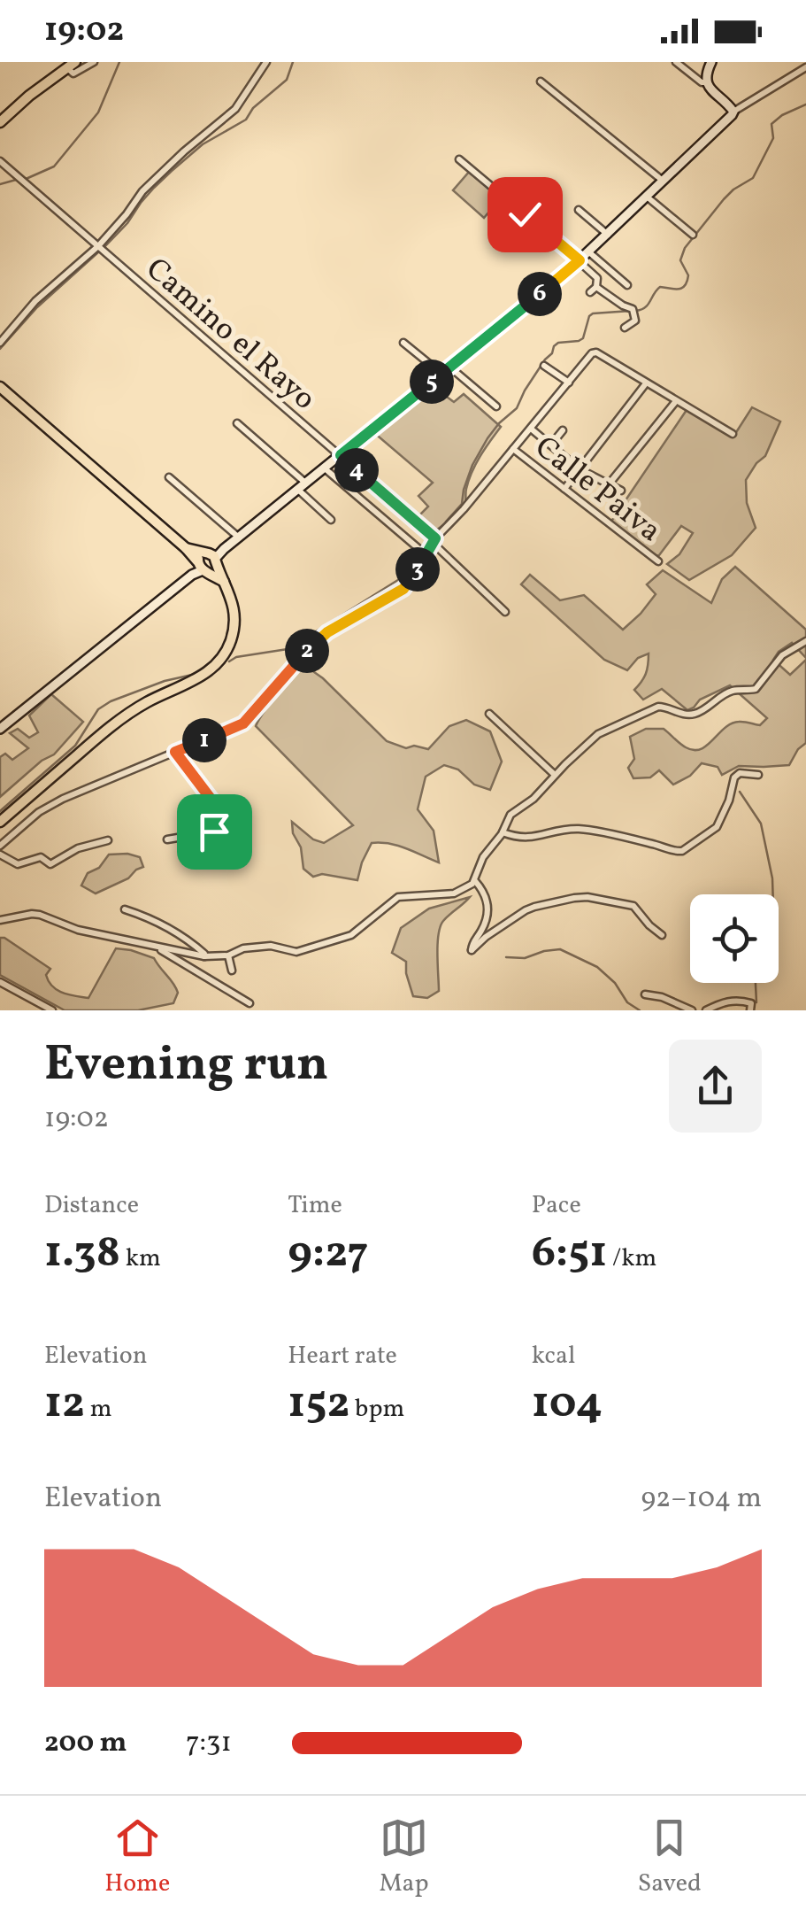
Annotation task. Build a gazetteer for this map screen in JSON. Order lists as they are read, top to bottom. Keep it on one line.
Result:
{"streets":{"street":["Camino el Rayo","Calle Paiva"]},"page":{"status":"19:02","pins":["6","5","4","3","2","1"],"heading":["Evening run","19:02"],"stats":[["Distance","1.38 km"],["Time","9:27"],["Pace","6:51 /km"],["Elevation","12 m"],["Heart rate","152 bpm"],["kcal","104"]],"chart":["Elevation","92–104 m"],"list":[{"name":"200 m","note":"7:31"}],"tabs":["Home","Map","Saved"]}}
